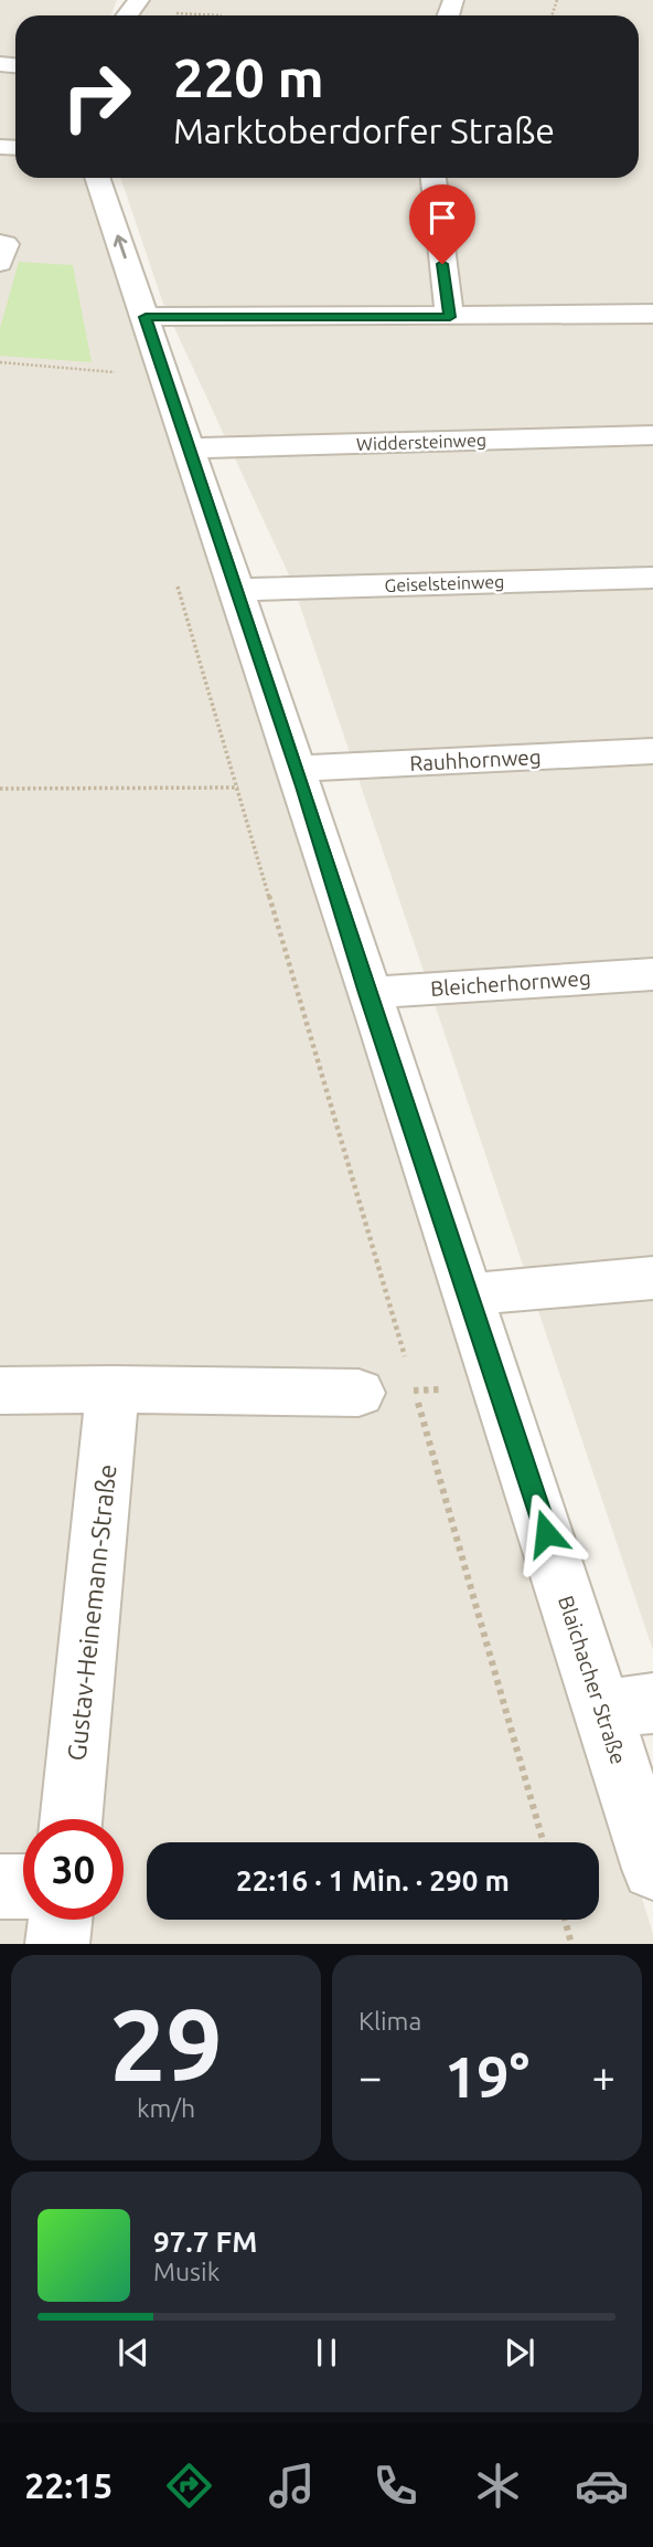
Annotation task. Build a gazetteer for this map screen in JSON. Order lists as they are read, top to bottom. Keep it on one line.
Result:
{"streets":{"street":["Widdersteinweg","Geiselsteinweg","Rauhhornweg","Bleicherhornweg","Gustav-Heinemann-Straße","Blaichacher Straße"]},"crossings":[["Widdersteinweg","Blaichacher Straße"],["Geiselsteinweg","Blaichacher Straße"],["Rauhhornweg","Blaichacher Straße"],["Bleicherhornweg","Blaichacher Straße"]],"page":{"turn":["220 m","Marktoberdorfer Straße"],"limit":"30","trip":"22:16 · 1 Min. · 290 m","tile":[["29","km/h"],"Klima"],"heat":["−","19°","+"],"song":["97.7 FM","Musik"],"tabs":"22:15"}}
